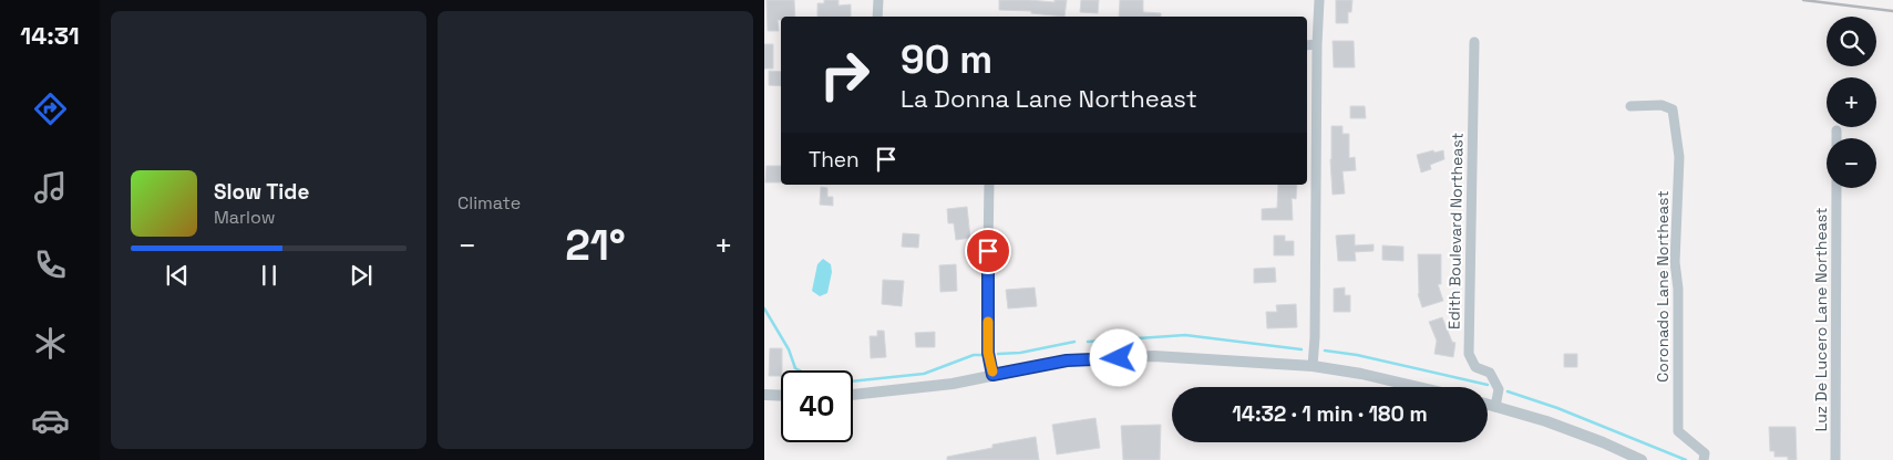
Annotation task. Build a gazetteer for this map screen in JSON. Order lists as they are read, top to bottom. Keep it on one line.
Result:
{"streets":{"street":["Edith Boulevard Northeast","Coronado Lane Northeast","Luz De Lucero Lane Northeast"]},"page":{"tabs":"14:31","tile":"Climate","map_buttons":["+","−"],"turn":["90 m","La Donna Lane Northeast"],"then":"Then","song":["Slow Tide","Marlow"],"heat":["−","21°","+"],"limit":"40","trip":"14:32 · 1 min · 180 m"}}
